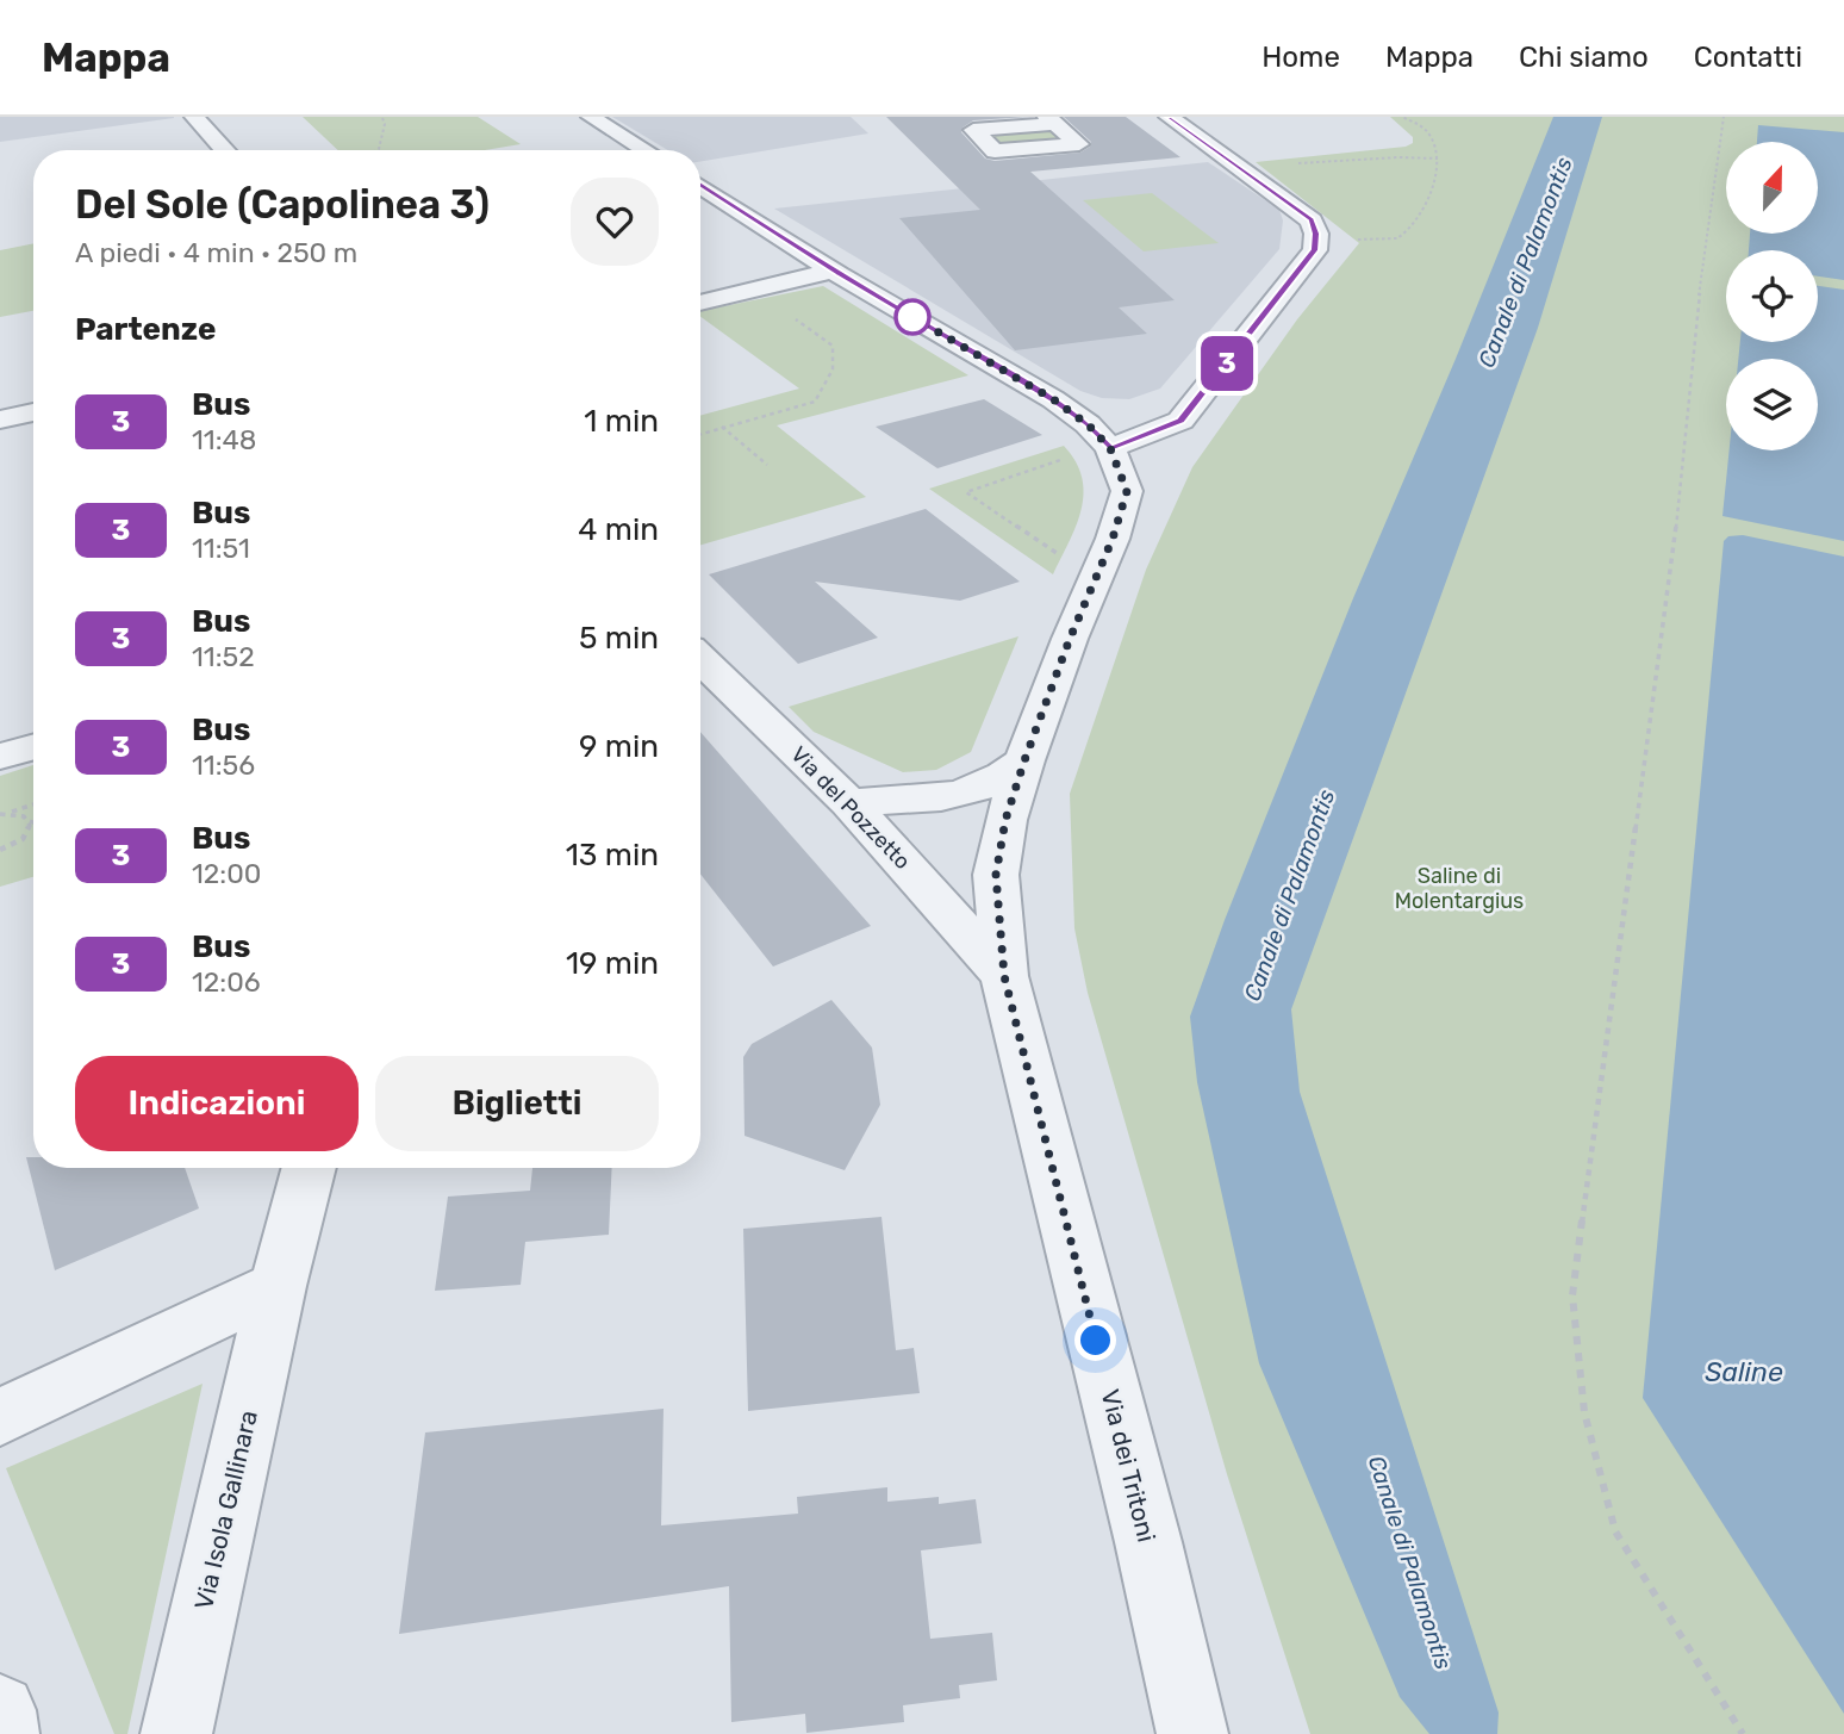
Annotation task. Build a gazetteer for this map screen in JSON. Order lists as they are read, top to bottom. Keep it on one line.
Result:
{"streets":{"street":["Via del Pozzetto","Via dei Tritoni","Via Isola Gallinara"]},"crossings":[["Via del Pozzetto","Via dei Tritoni"]],"water":["Canale di Palamontis","Saline"],"parks":["Saline di Molentargius"],"lines":["bus line 3"],"north":"top","page":{"header":"Mappa","nav":["Home","Mappa","Chi siamo","Contatti"],"on_map":"3","heading":[["Del Sole (Capolinea 3)","A piedi · 4 min · 250 m"],"Partenze"],"list":[{"mark":"3","name":"Bus","note":"11:48","value":"1 min"},{"mark":"3","name":"Bus","note":"11:51","value":"4 min"},{"mark":"3","name":"Bus","note":"11:52","value":"5 min"},{"mark":"3","name":"Bus","note":"11:56","value":"9 min"},{"mark":"3","name":"Bus","note":"12:00","value":"13 min"},{"mark":"3","name":"Bus","note":"12:06","value":"19 min"}],"buttons":["Indicazioni","Biglietti"]}}
